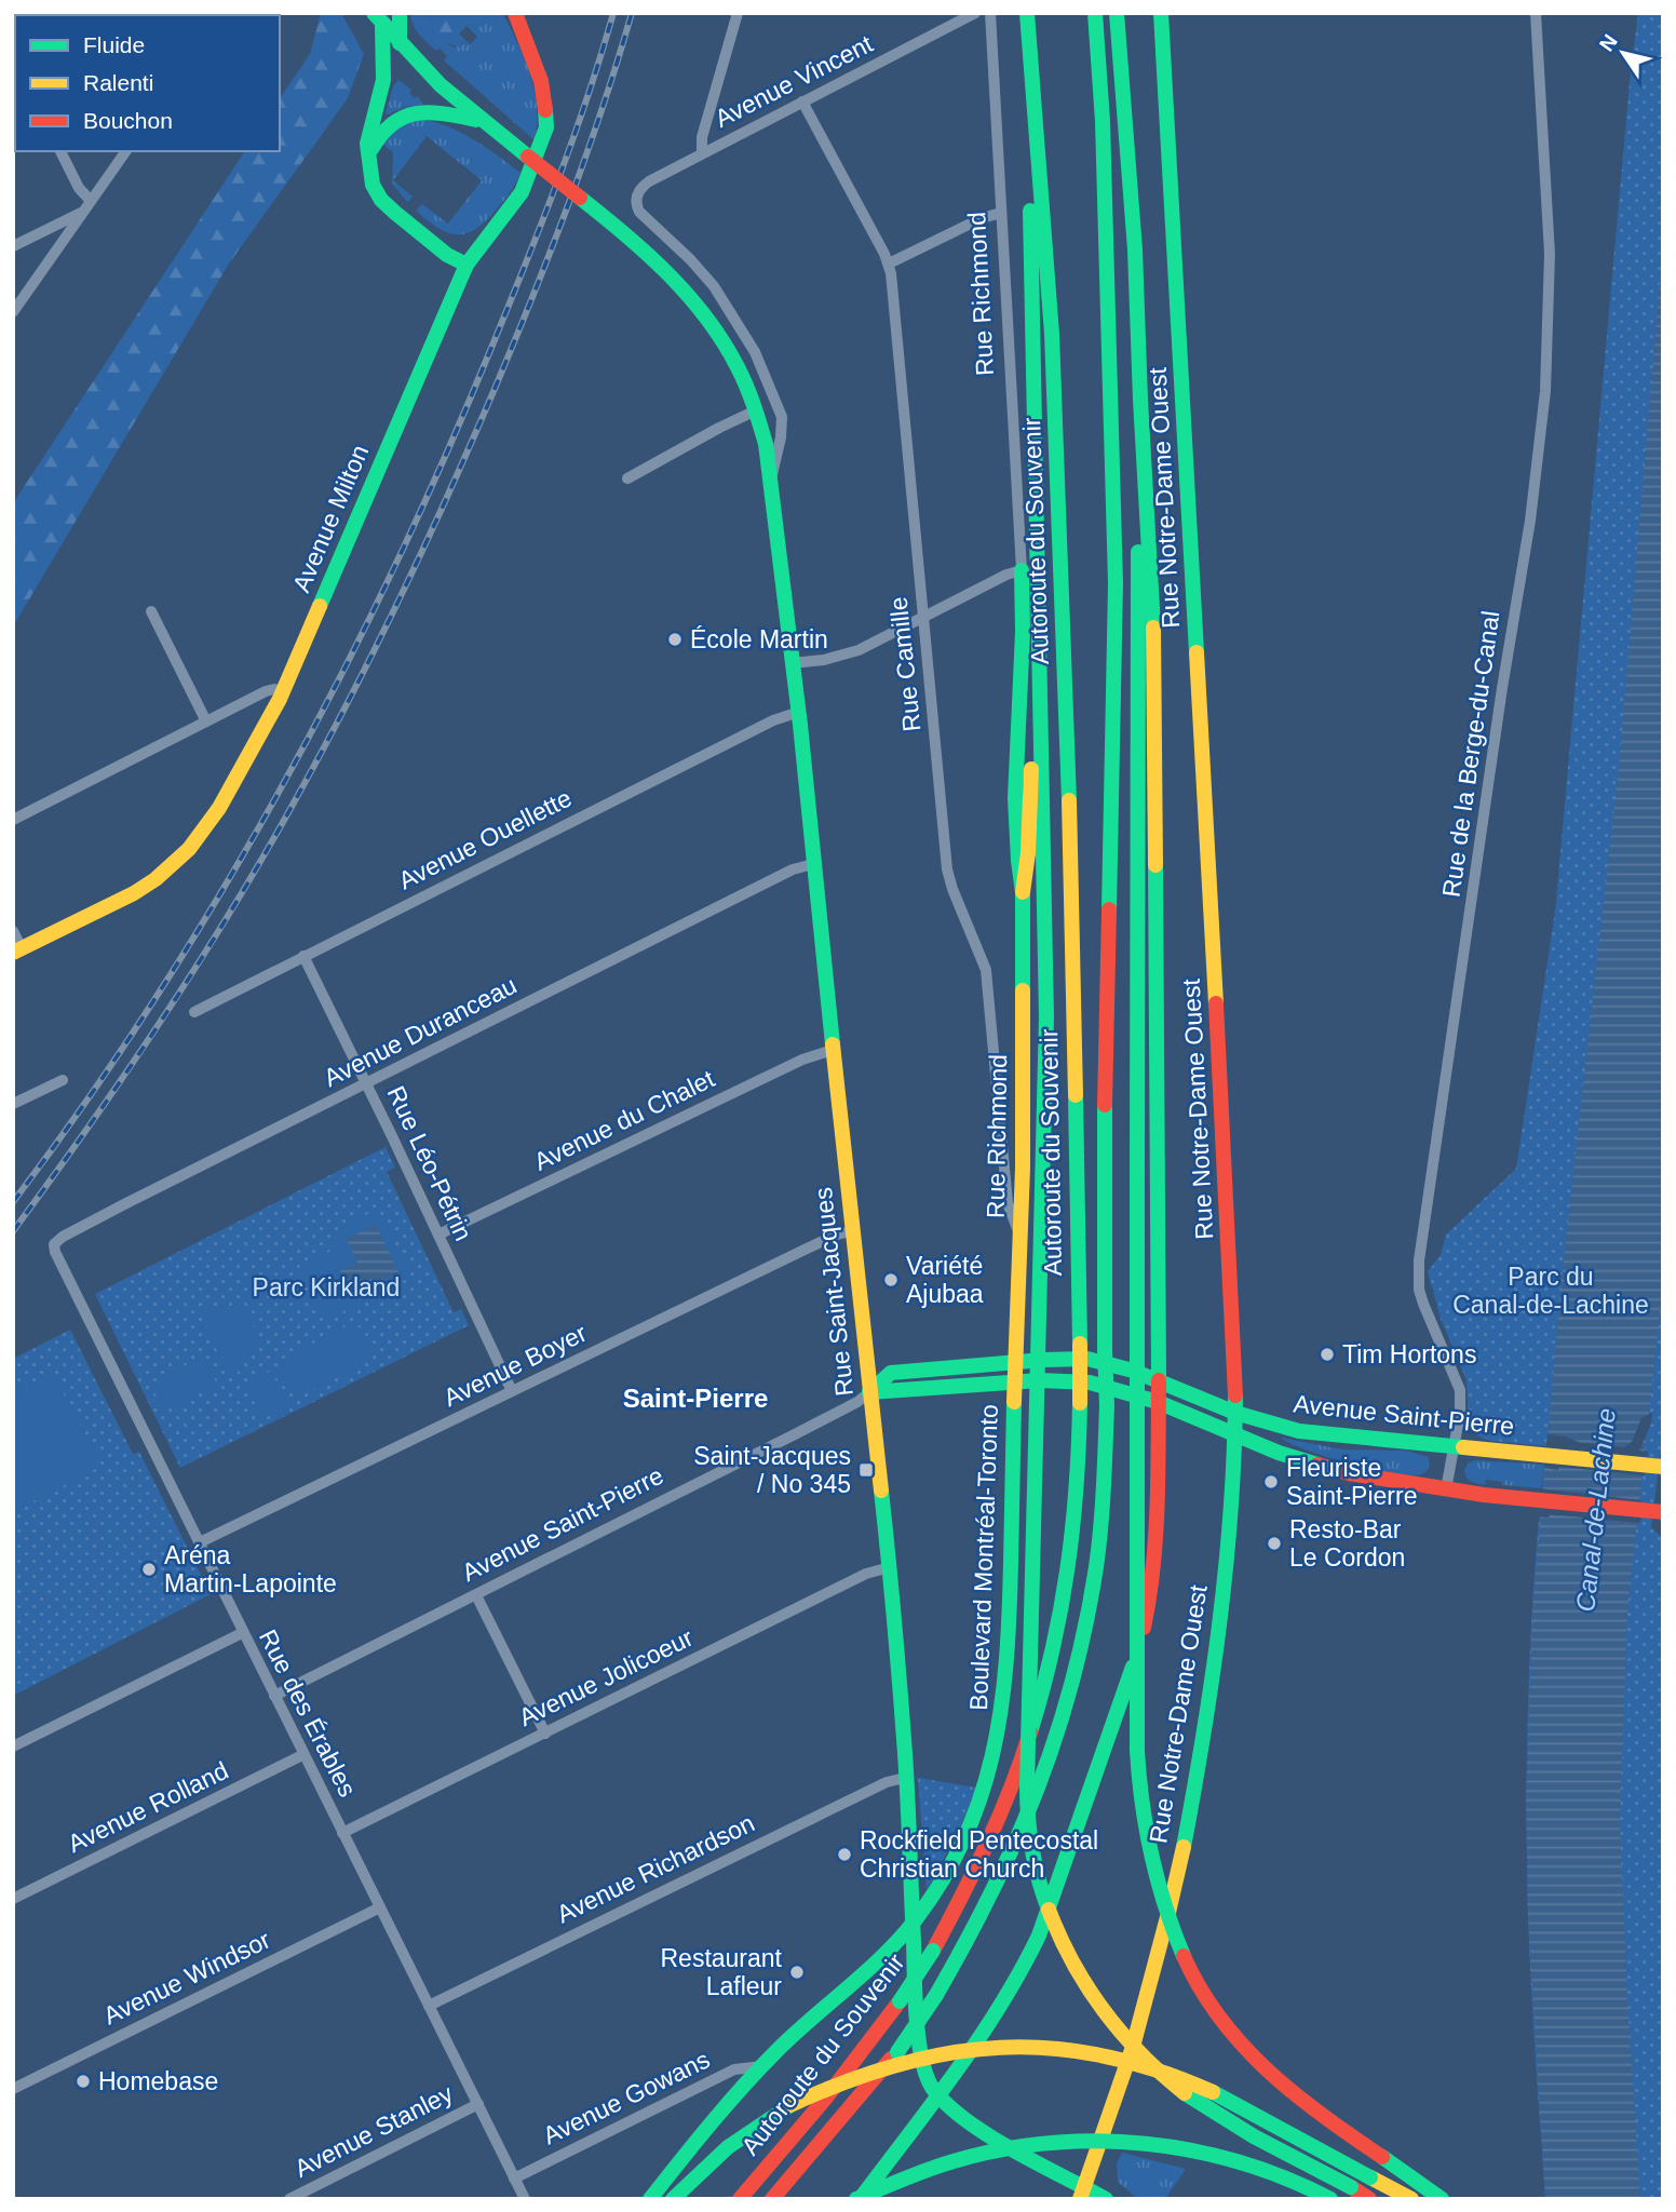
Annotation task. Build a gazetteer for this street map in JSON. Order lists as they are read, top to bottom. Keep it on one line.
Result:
{"streets":{"main road":["Rue Richmond","Rue Notre-Dame Ouest","Avenue Milton","Autoroute du Souvenir","Rue Saint-Jacques","Avenue Saint-Pierre","Boulevard Montréal-Toronto"],"street":["Avenue Vincent","Rue Camille","Rue de la Berge-du-Canal","Avenue Ouellette","Avenue Duranceau","Avenue du Chalet","Rue Léo-Pétrin","Avenue Boyer","Avenue Jolicoeur","Rue des Érables","Avenue Rolland","Avenue Richardson","Avenue Windsor","Avenue Gowans","Avenue Stanley"]},"crossings":[["Avenue Vincent","Rue Camille"],["Avenue Vincent","Rue Saint-Jacques"],["Rue Richmond","Rue Camille"],["Rue Richmond","Avenue Saint-Pierre"],["Rue Richmond","Boulevard Montréal-Toronto"],["Rue Notre-Dame Ouest","Avenue Saint-Pierre"],["Rue de la Berge-du-Canal","Avenue Saint-Pierre"],["Avenue Ouellette","Rue Léo-Pétrin"],["Avenue Ouellette","Rue Saint-Jacques"],["Avenue Duranceau","Rue Léo-Pétrin"],["Avenue Duranceau","Rue Saint-Jacques"],["Avenue Duranceau","Rue des Érables"],["Avenue du Chalet","Rue Léo-Pétrin"],["Avenue du Chalet","Rue Saint-Jacques"],["Rue Léo-Pétrin","Avenue Boyer"],["Rue Saint-Jacques","Avenue Boyer"],["Rue Saint-Jacques","Avenue Saint-Pierre"],["Rue Saint-Jacques","Boulevard Montréal-Toronto"],["Rue Saint-Jacques","Avenue Jolicoeur"],["Rue Saint-Jacques","Avenue Richardson"],["Avenue Boyer","Rue des Érables"],["Avenue Saint-Pierre","Boulevard Montréal-Toronto"],["Avenue Saint-Pierre","Rue des Érables"],["Boulevard Montréal-Toronto","Avenue Gowans"],["Avenue Jolicoeur","Rue des Érables"],["Rue des Érables","Avenue Rolland"],["Rue des Érables","Avenue Richardson"],["Rue des Érables","Avenue Windsor"],["Rue des Érables","Avenue Gowans"],["Rue des Érables","Avenue Stanley"]],"districts":["Saint-Pierre"],"water":["Canal-de-Lachine"],"parks":["Parc du Canal-de-Lachine","Parc Kirkland"],"places":{"other":["École Martin","Variété Ajubaa","Tim Hortons","Fleuriste Saint-Pierre","Resto-Bar Le Cordon","Aréna Martin-Lapointe","Rockfield Pentecostal Christian Church","Restaurant Lafleur","Homebase"],"transit":["Saint-Jacques / No 345"]},"legend":["Fluide","Ralenti","Bouchon"],"north":"top left"}
